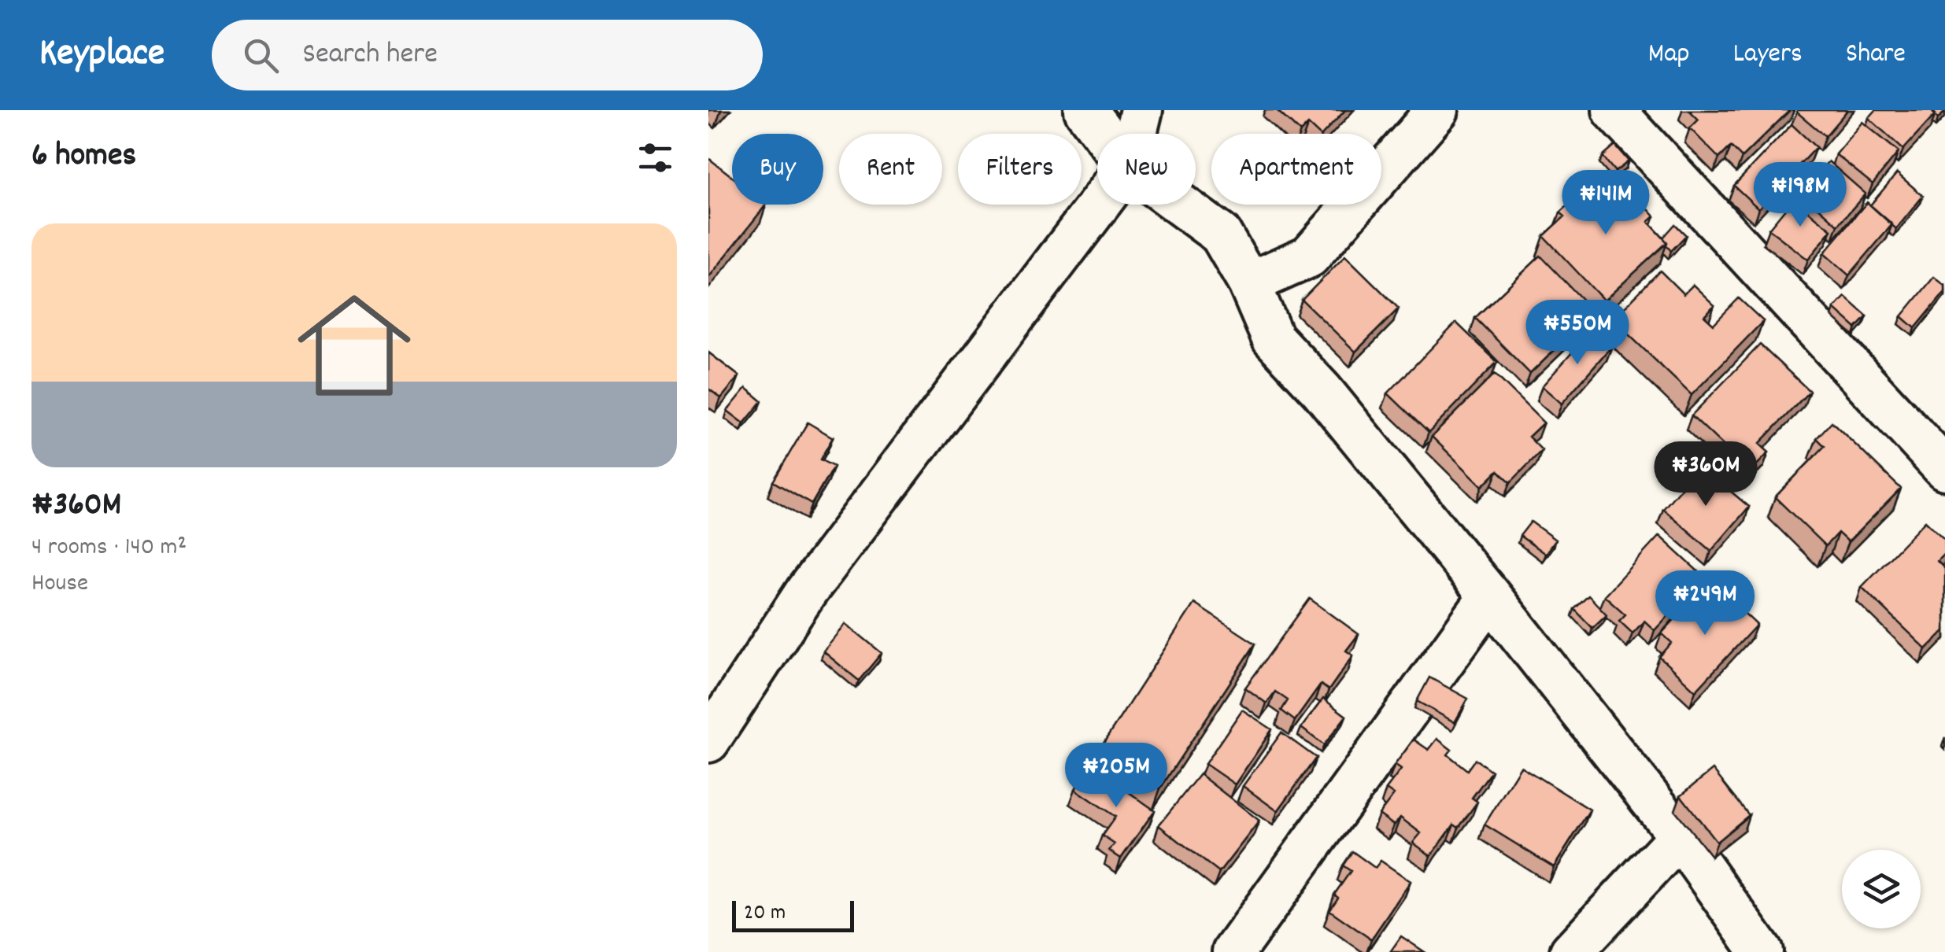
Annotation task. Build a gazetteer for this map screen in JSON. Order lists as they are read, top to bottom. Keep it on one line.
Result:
{"scale_bar":"20 m","page":{"header":"Keyplace","search":"Search here","nav":["Map","Layers","Share"],"heading":"6 homes","chip":["Buy","Rent","Filters","New","Apartment"],"price":["₦198M","₦141M","₦550M","₦360M","₦249M","₦205M"],"list":[{"name":"₦360M","note":"4 rooms · 140 m² · House"}],"scale":"20 m"}}
